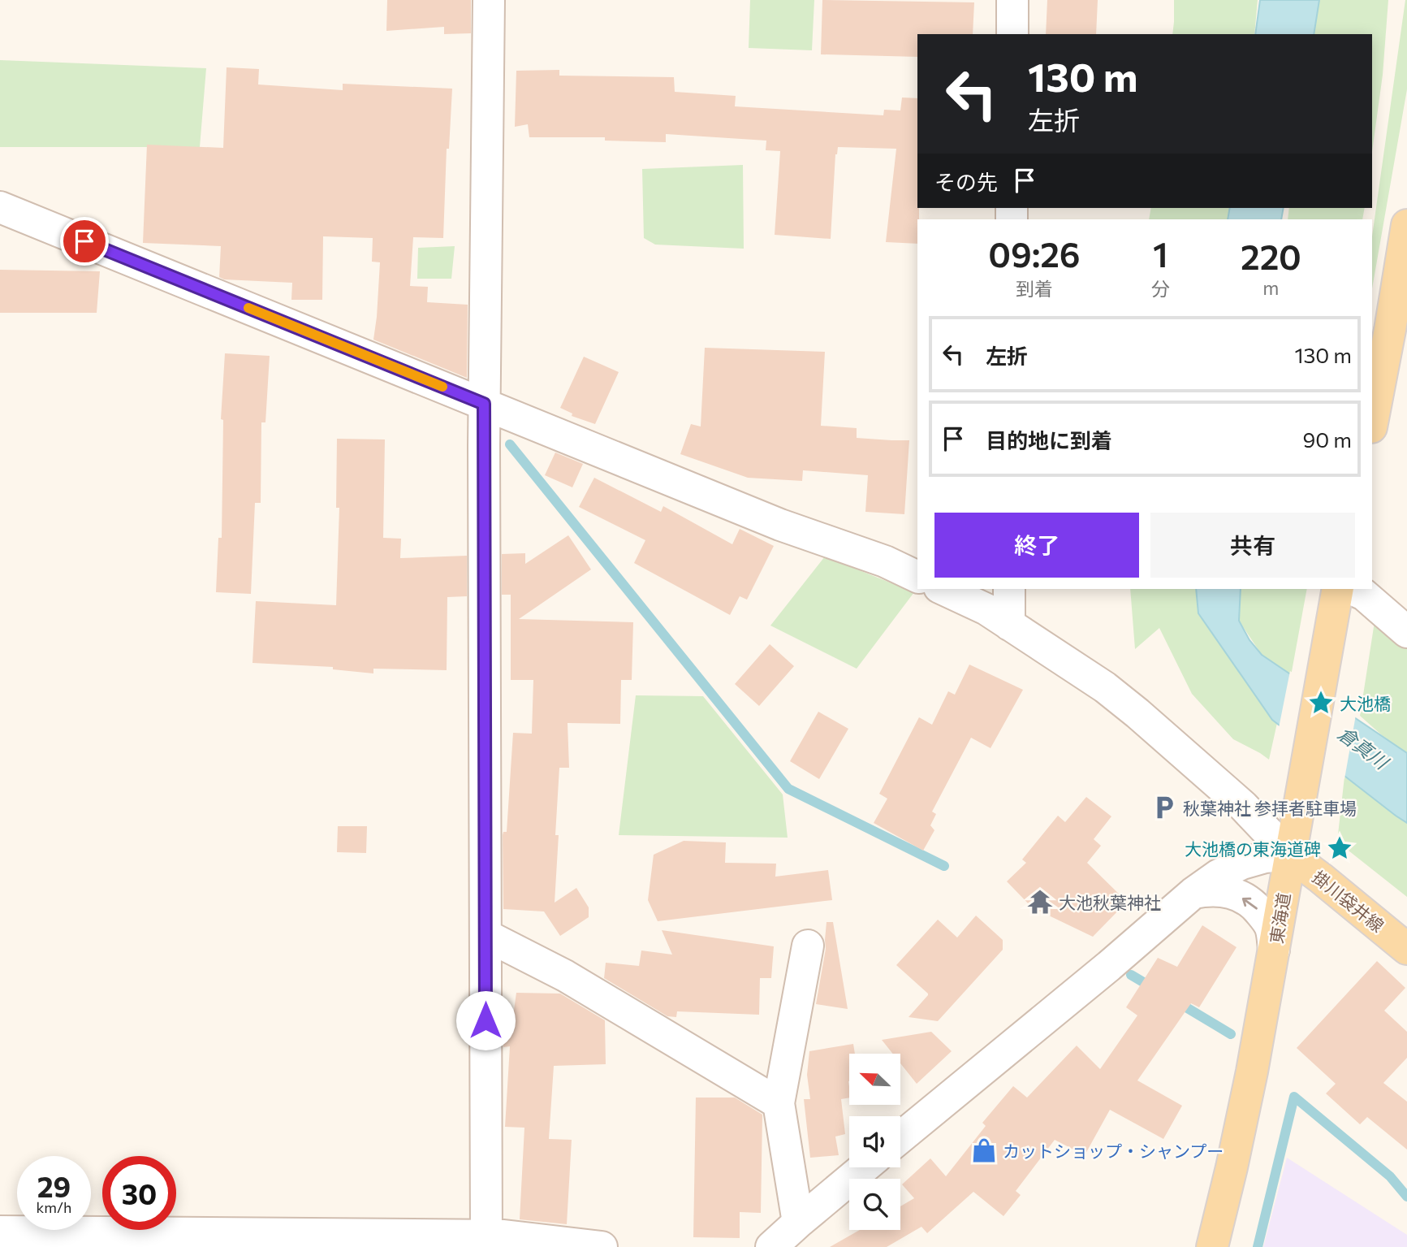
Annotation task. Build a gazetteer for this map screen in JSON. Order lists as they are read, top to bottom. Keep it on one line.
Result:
{"streets":{"main road":["掛川袋井線","東海道"]},"crossings":[["掛川袋井線","東海道"]],"water":["倉真川"],"places":{"place":["大池橋","大池橋の東海道碑"],"parking":["秋葉神社 参拝者駐車場"],"temple":["大池秋葉神社"],"shop":["カットショップ・シャンプー"]},"north":"top left","page":{"turn":["130 m","左折"],"then":"その先","eta":["09:26","到着","1","分","220","m"],"list":[{"name":"左折","value":"130 m"},{"name":"目的地に到着","value":"90 m"}],"buttons":["終了","共有"],"speed":"29 km/h","limit":"30"}}
